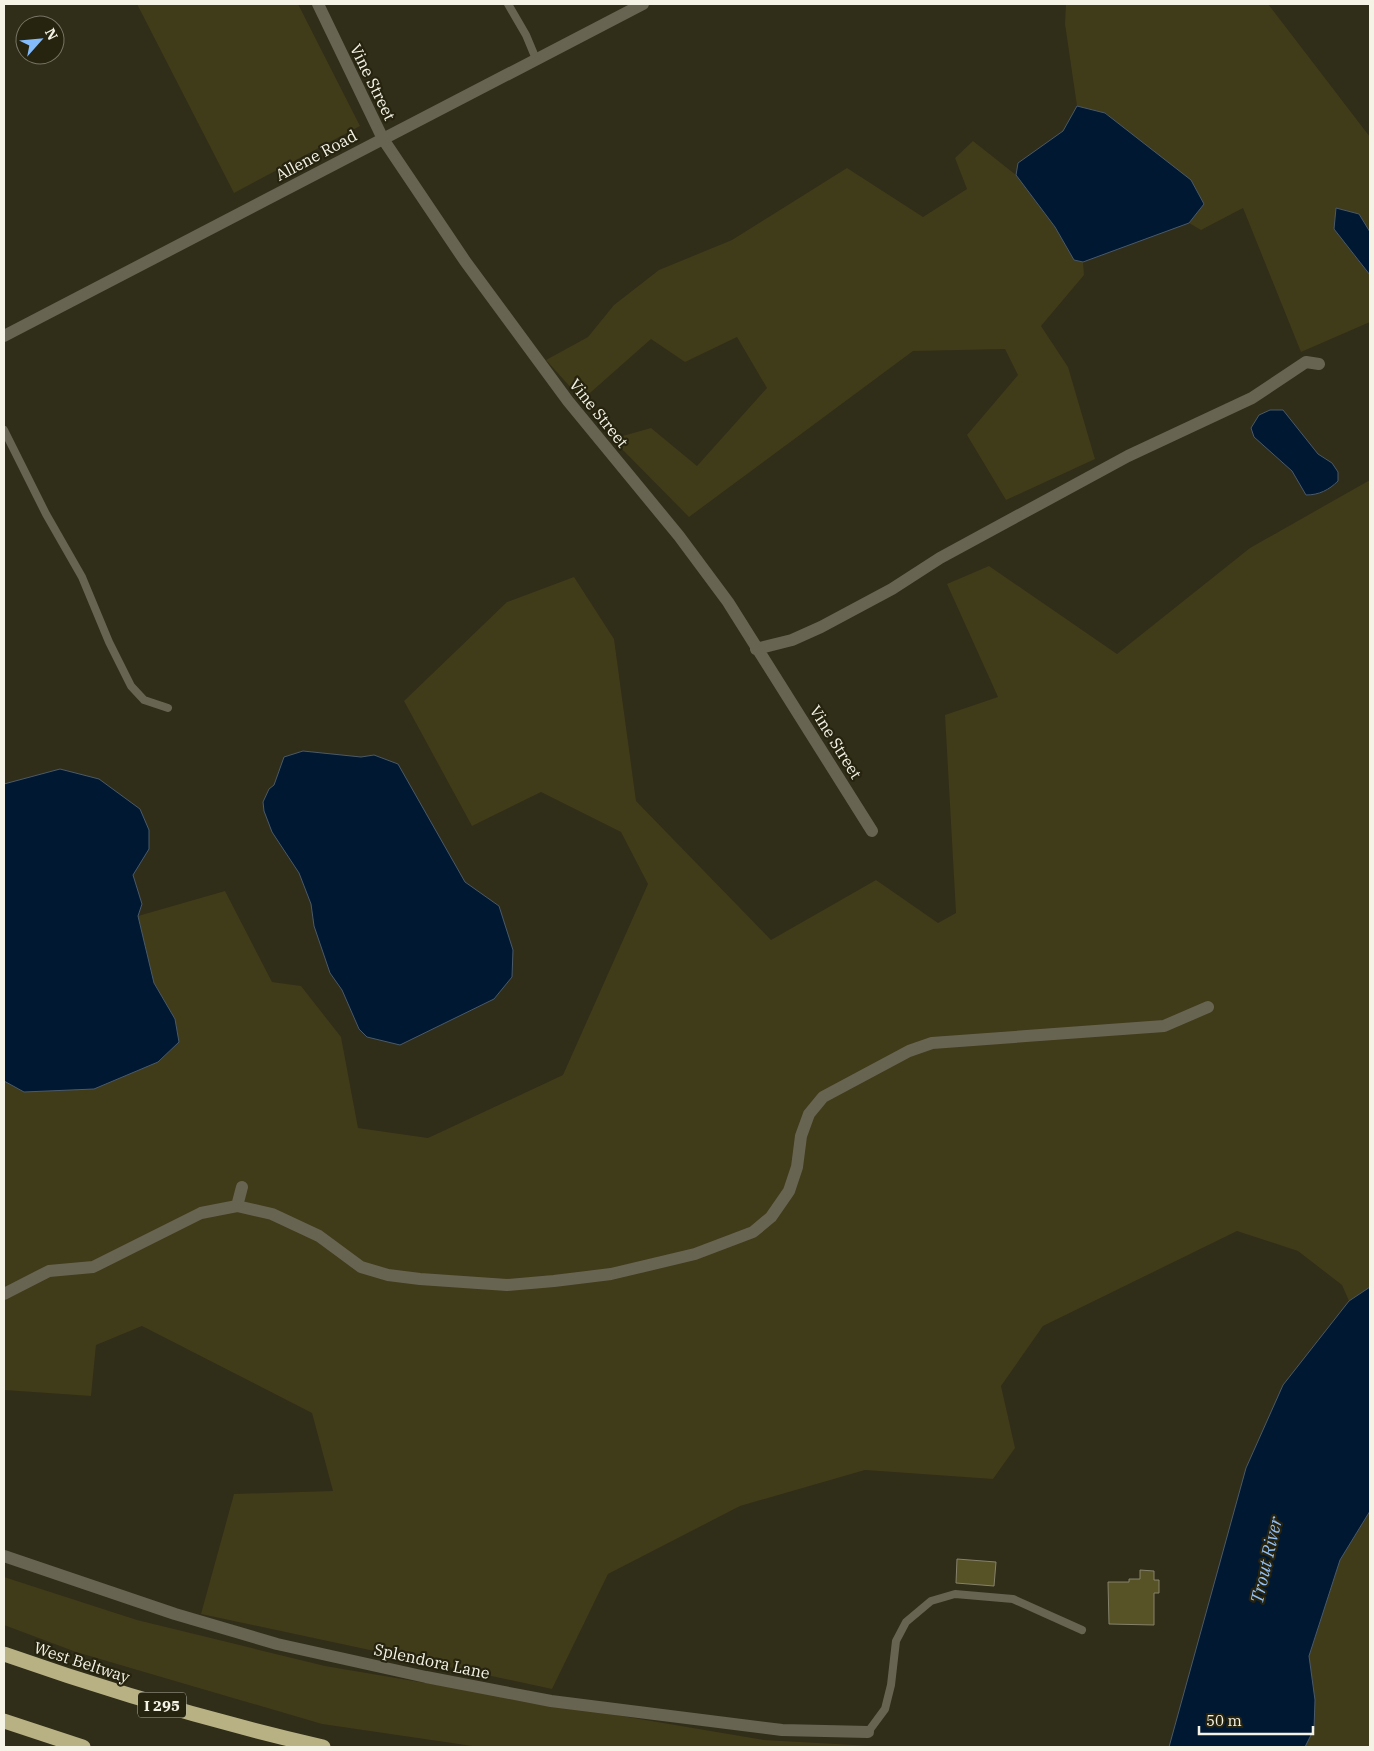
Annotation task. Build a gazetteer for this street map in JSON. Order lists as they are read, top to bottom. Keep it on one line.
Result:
{"streets":{"highway":["West Beltway","I 295"],"street":["Vine Street","Allene Road","Splendora Lane"]},"crossings":[["Vine Street","Allene Road"]],"water":["Trout River"],"scale_bar":"50 m","north":"top right"}
